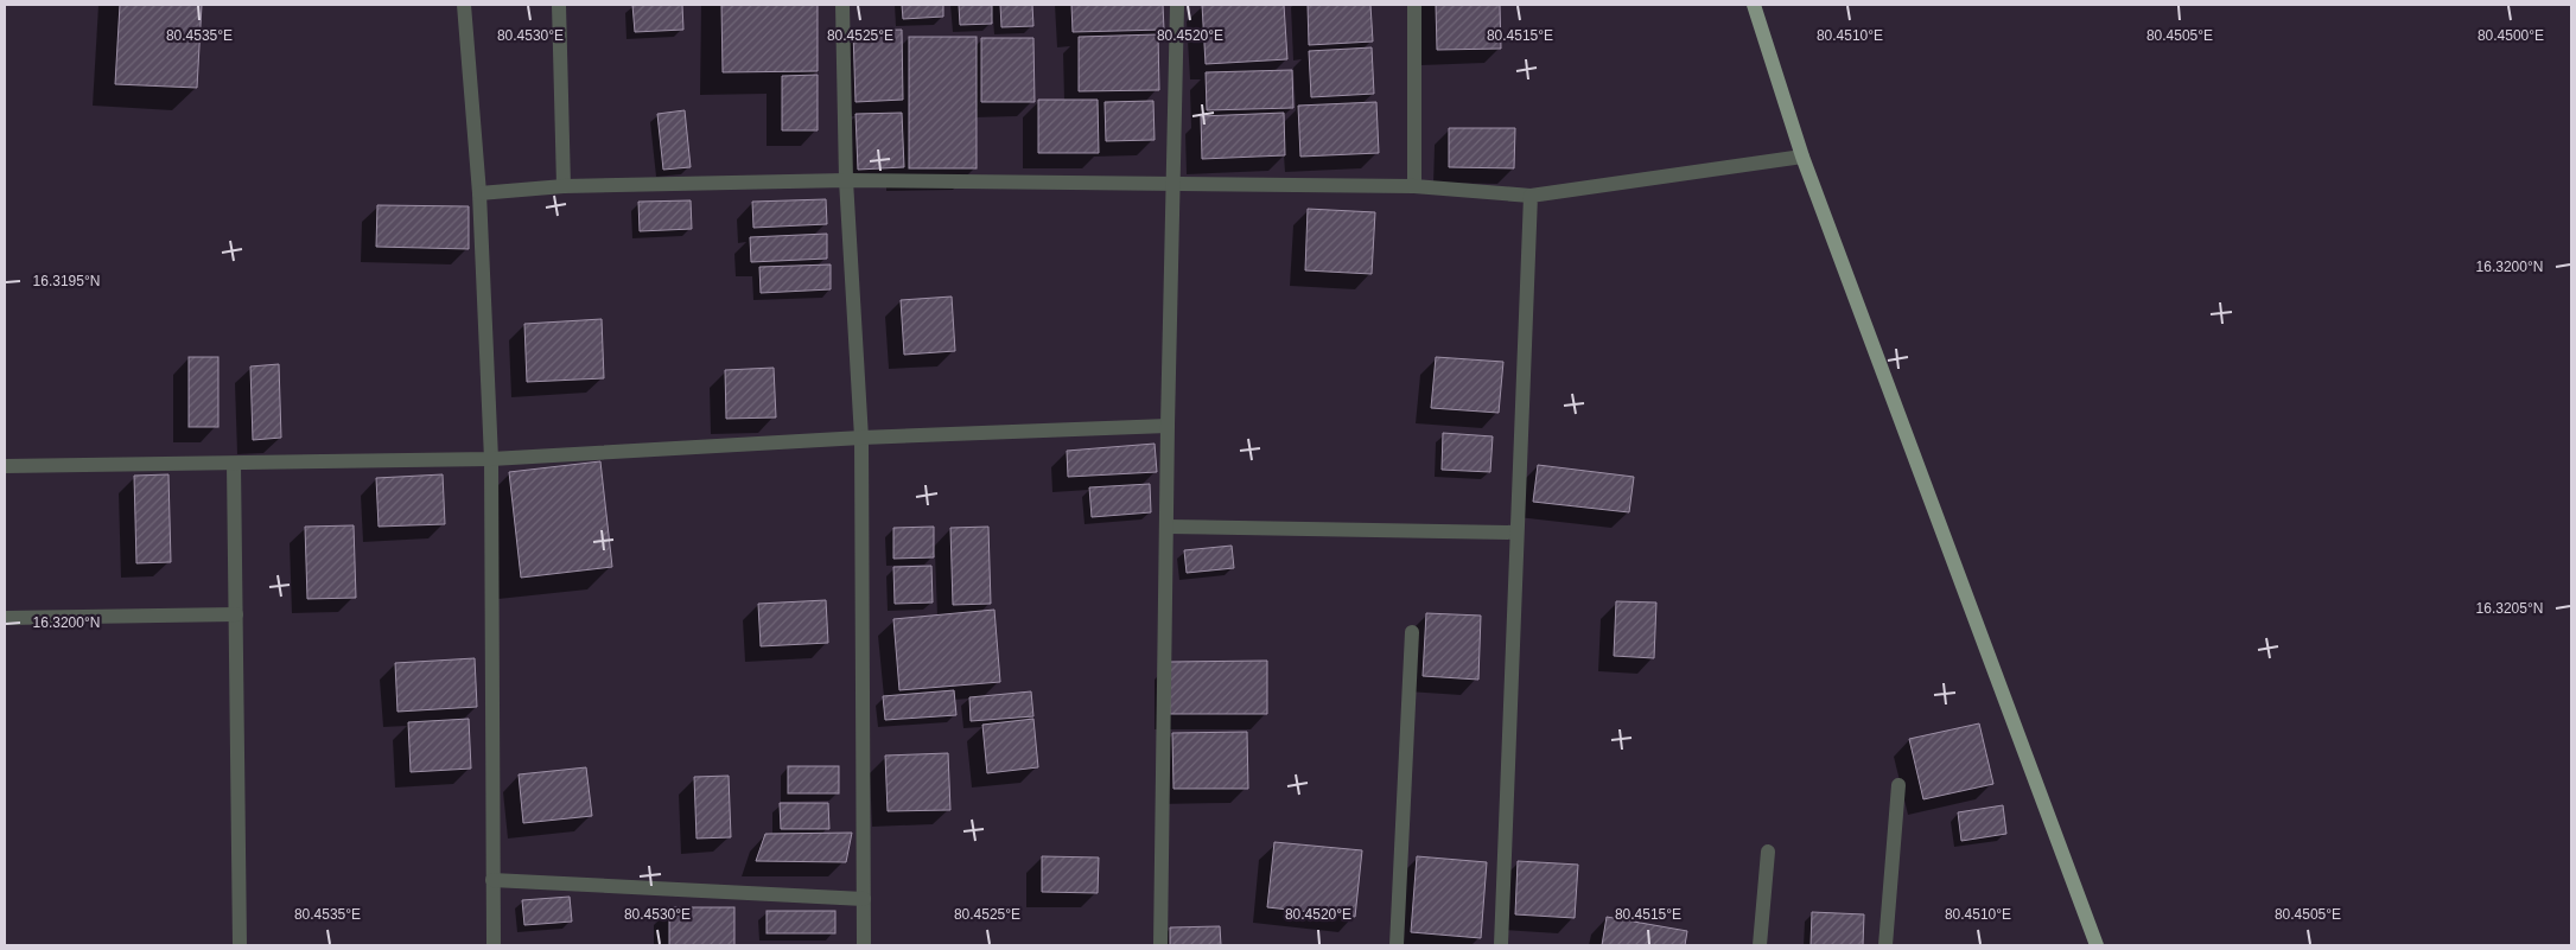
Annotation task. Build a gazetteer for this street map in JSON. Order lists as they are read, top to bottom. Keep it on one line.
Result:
{"coordinates":["80.4535°E","80.4530°E","80.4525°E","80.4520°E","80.4515°E","80.4510°E","80.4505°E","80.4500°E","16.3200°N","16.3195°N","16.3205°N"]}
